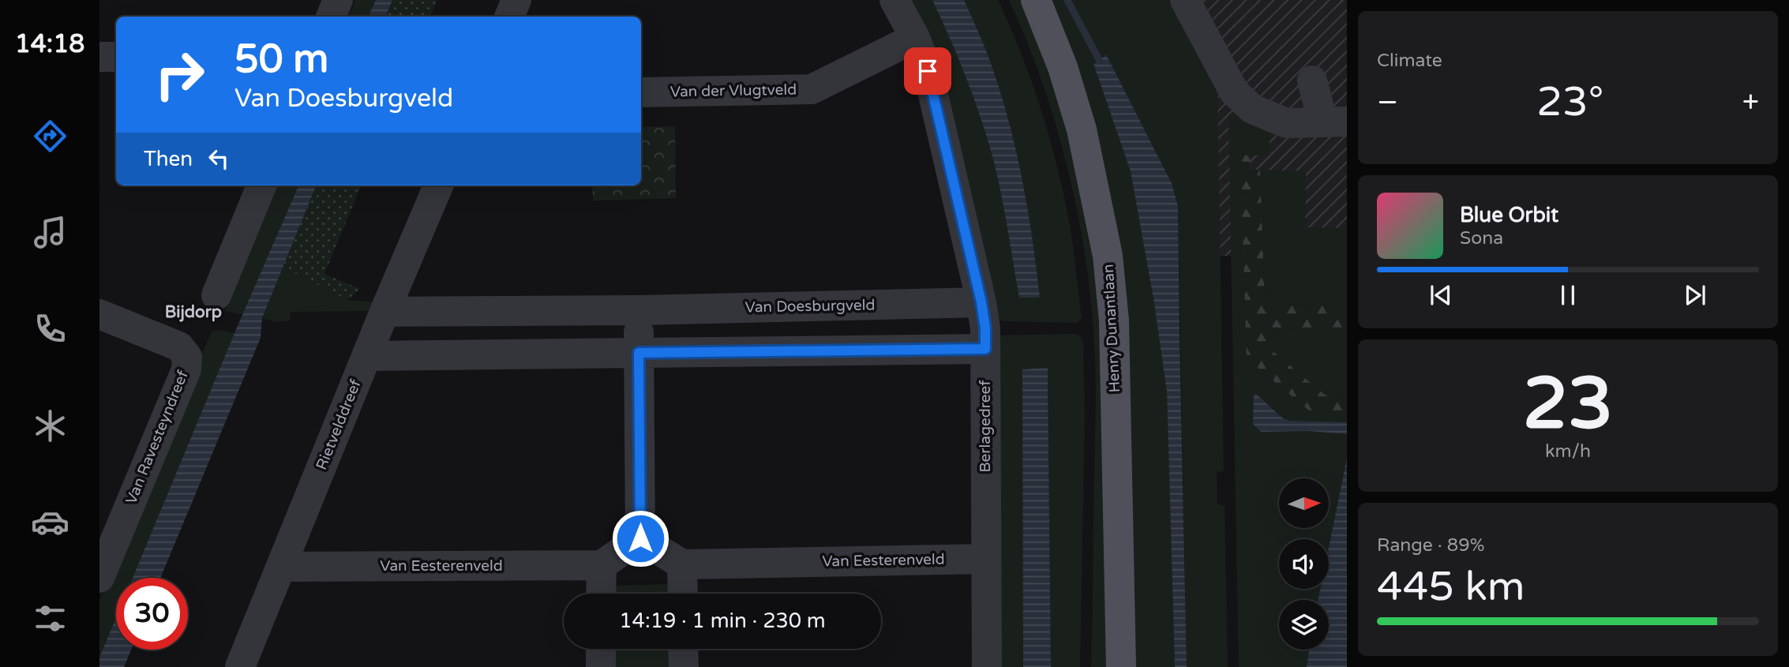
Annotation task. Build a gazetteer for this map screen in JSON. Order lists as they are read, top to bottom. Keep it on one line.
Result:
{"streets":{"main road":["Henry Dunantlaan"],"street":["Van der Vlugtveld","Van Doesburgveld","Rietvelddreef","Berlagedreef","Van Ravesteyndreef","Van Eesterenveld"]},"crossings":[["Van der Vlugtveld","Berlagedreef"],["Van Doesburgveld","Rietvelddreef"],["Van Doesburgveld","Berlagedreef"],["Rietvelddreef","Van Eesterenveld"],["Berlagedreef","Van Eesterenveld"]],"districts":["Bijdorp"],"north":"right","page":{"tabs":"14:18","tile":["Climate",["23","km/h"],["Range · 89%","445 km"]],"turn":["50 m","Van Doesburgveld"],"heat":["−","23°","+"],"then":"Then","song":["Blue Orbit","Sona"],"limit":"30","trip":"14:19 · 1 min · 230 m"}}
